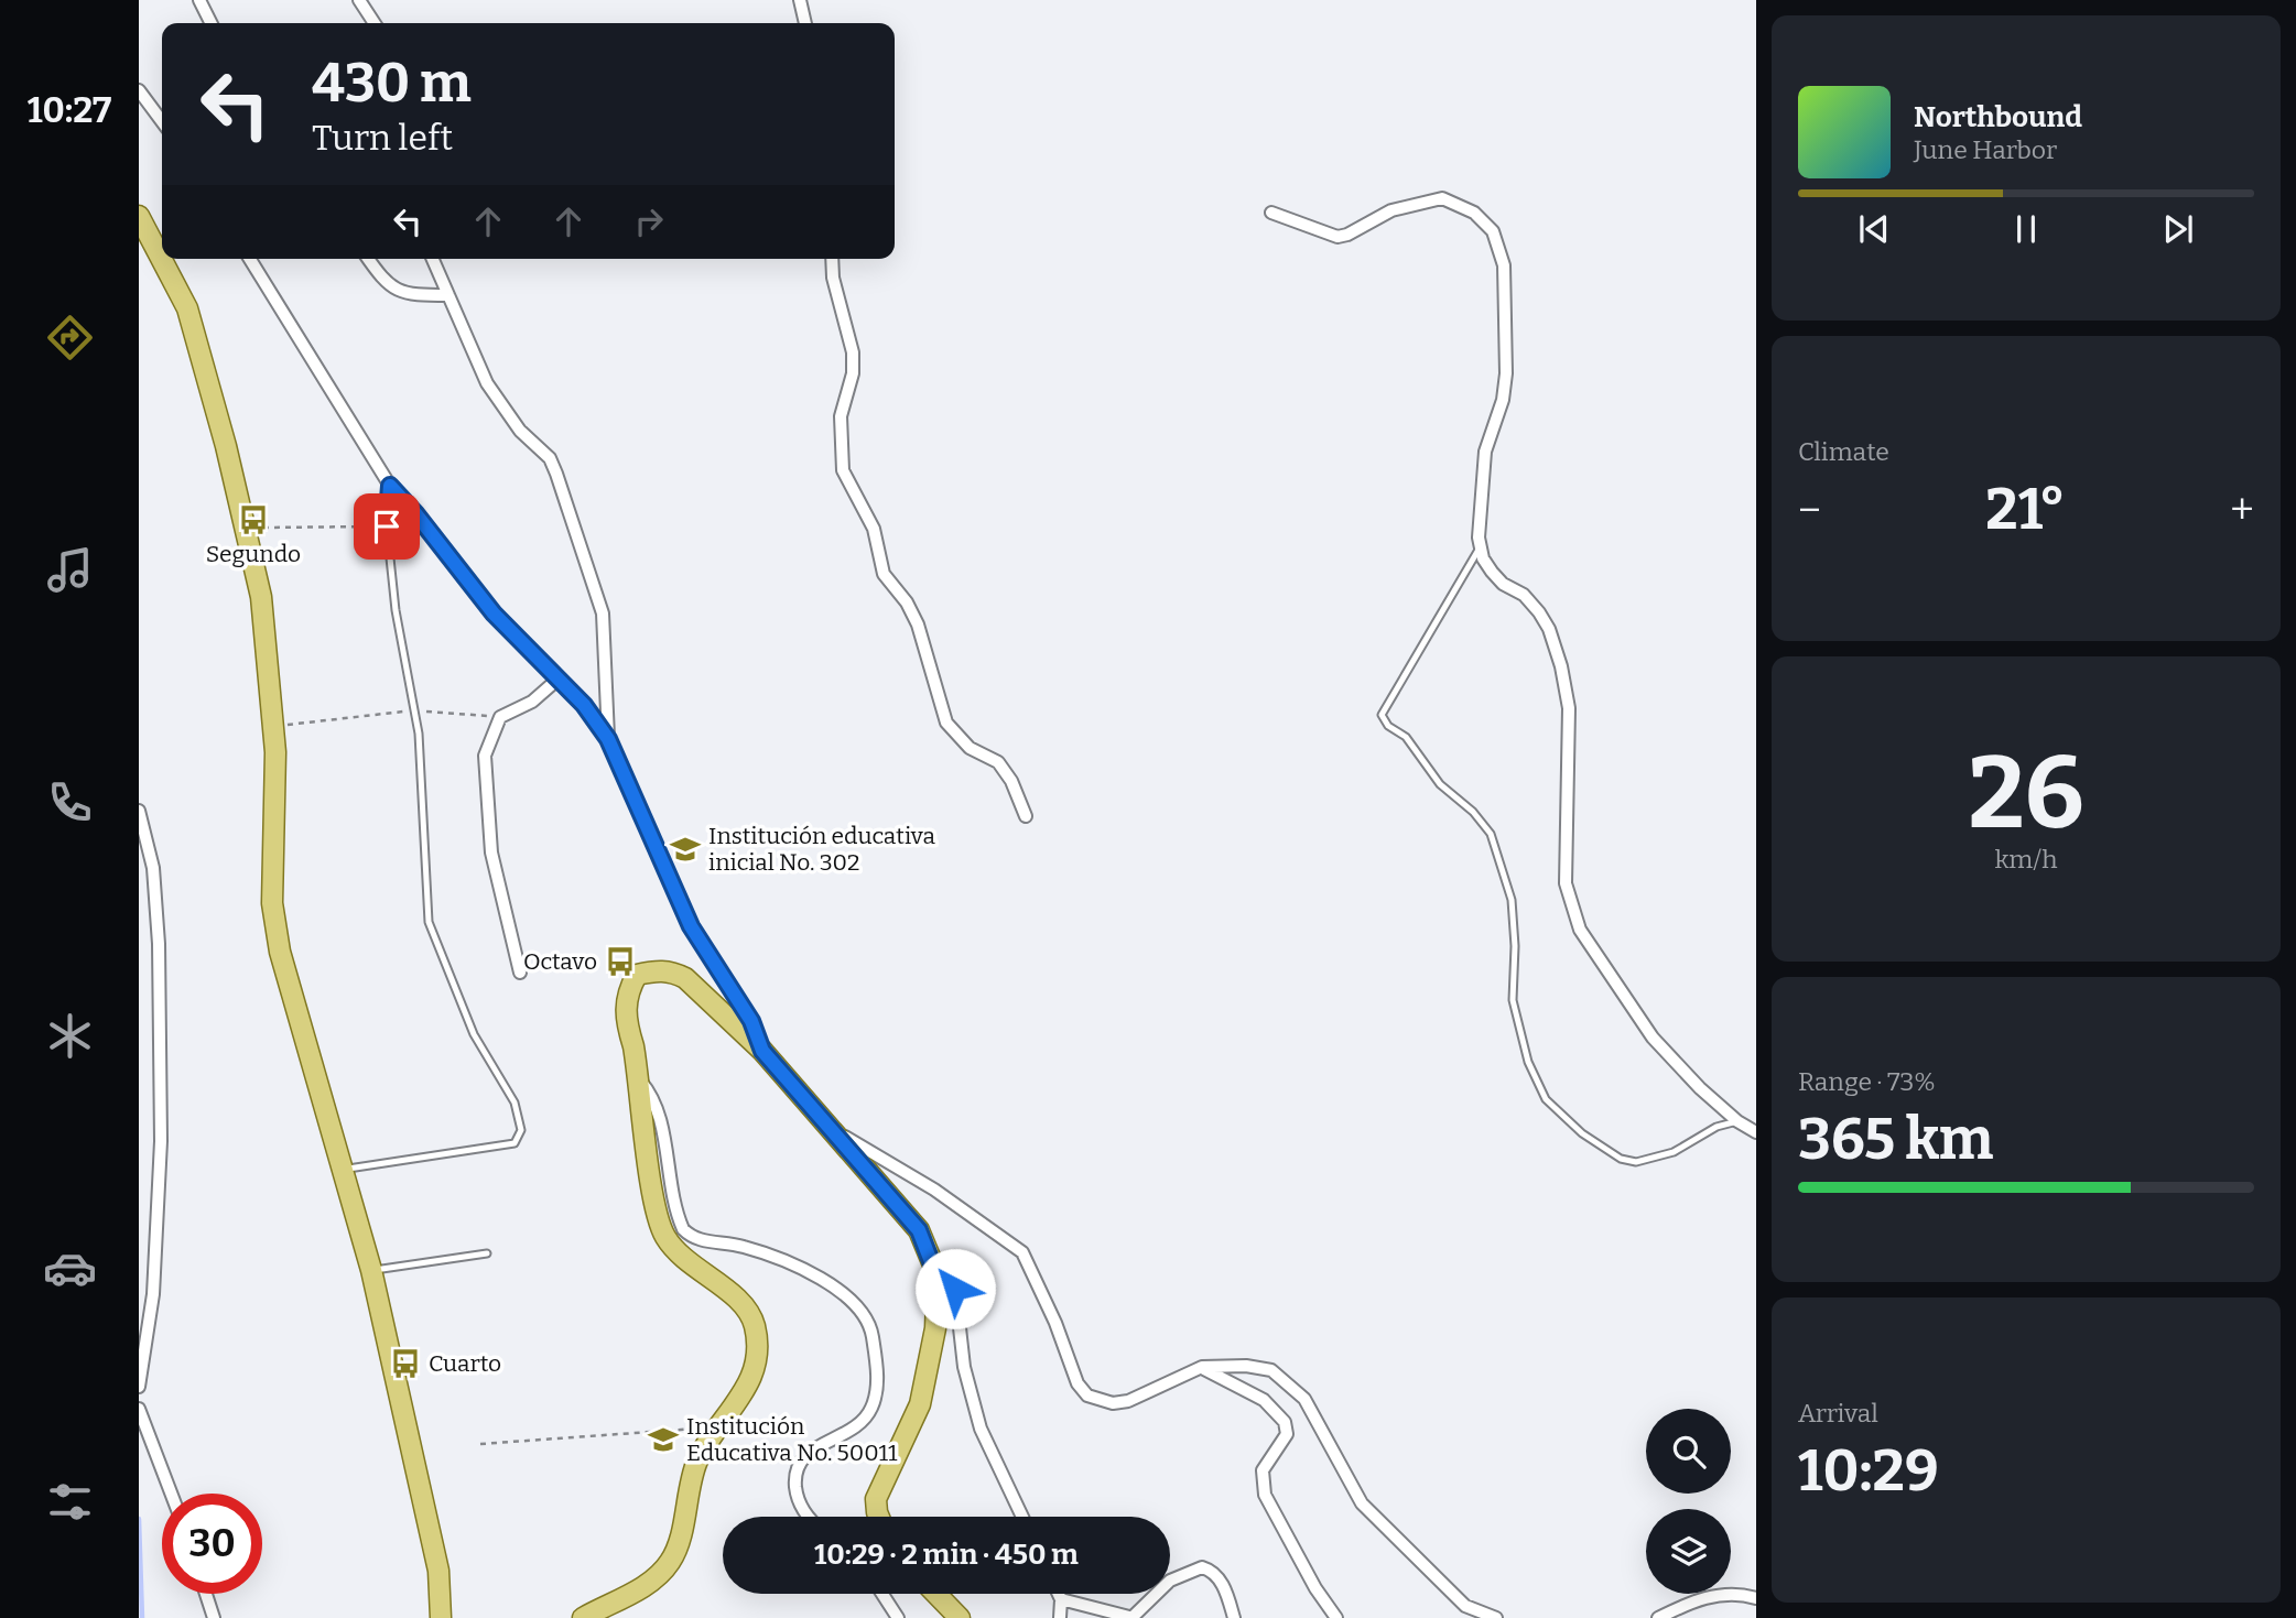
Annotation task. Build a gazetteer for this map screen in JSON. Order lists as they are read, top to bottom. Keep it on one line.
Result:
{"places":{"bus stop":["Segundo","Octavo","Cuarto"],"school or university":["Institución educativa inicial No. 302","Institución Educativa No. 50011"]},"page":{"tabs":"10:27","turn":["430 m","Turn left"],"song":["Northbound","June Harbor"],"tile":["Climate",["26","km/h"],["Range · 73%","365 km"],["Arrival","10:29"]],"heat":["−","21°","+"],"limit":"30","trip":"10:29 · 2 min · 450 m"}}
